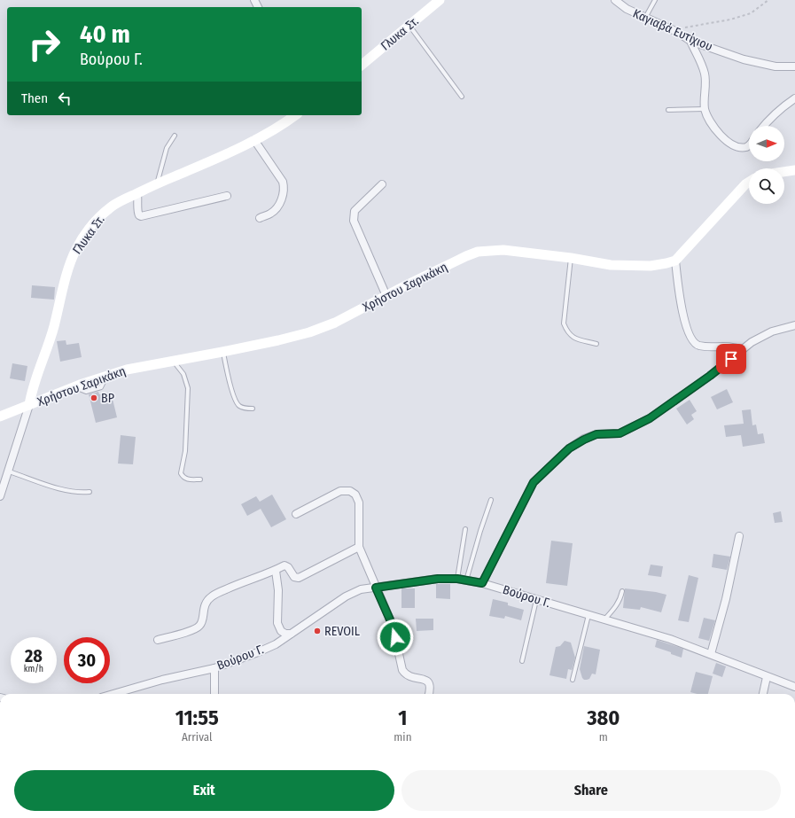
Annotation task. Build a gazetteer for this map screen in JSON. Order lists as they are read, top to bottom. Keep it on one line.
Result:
{"streets":{"main road":["Γλυκα Στ.","Χρήστου Σαρικάκη"],"street":["Καγιαβά Ευτίχιου","Βούρου Γ."]},"crossings":[["Γλυκα Στ.","Χρήστου Σαρικάκη"]],"places":["BP","REVOIL"],"north":"right","page":{"turn":["40 m","Βούρου Γ."],"then":"Then","speed":"28 km/h","limit":"30","eta":["11:55","Arrival","1","min","380","m"],"buttons":["Exit","Share"]}}
